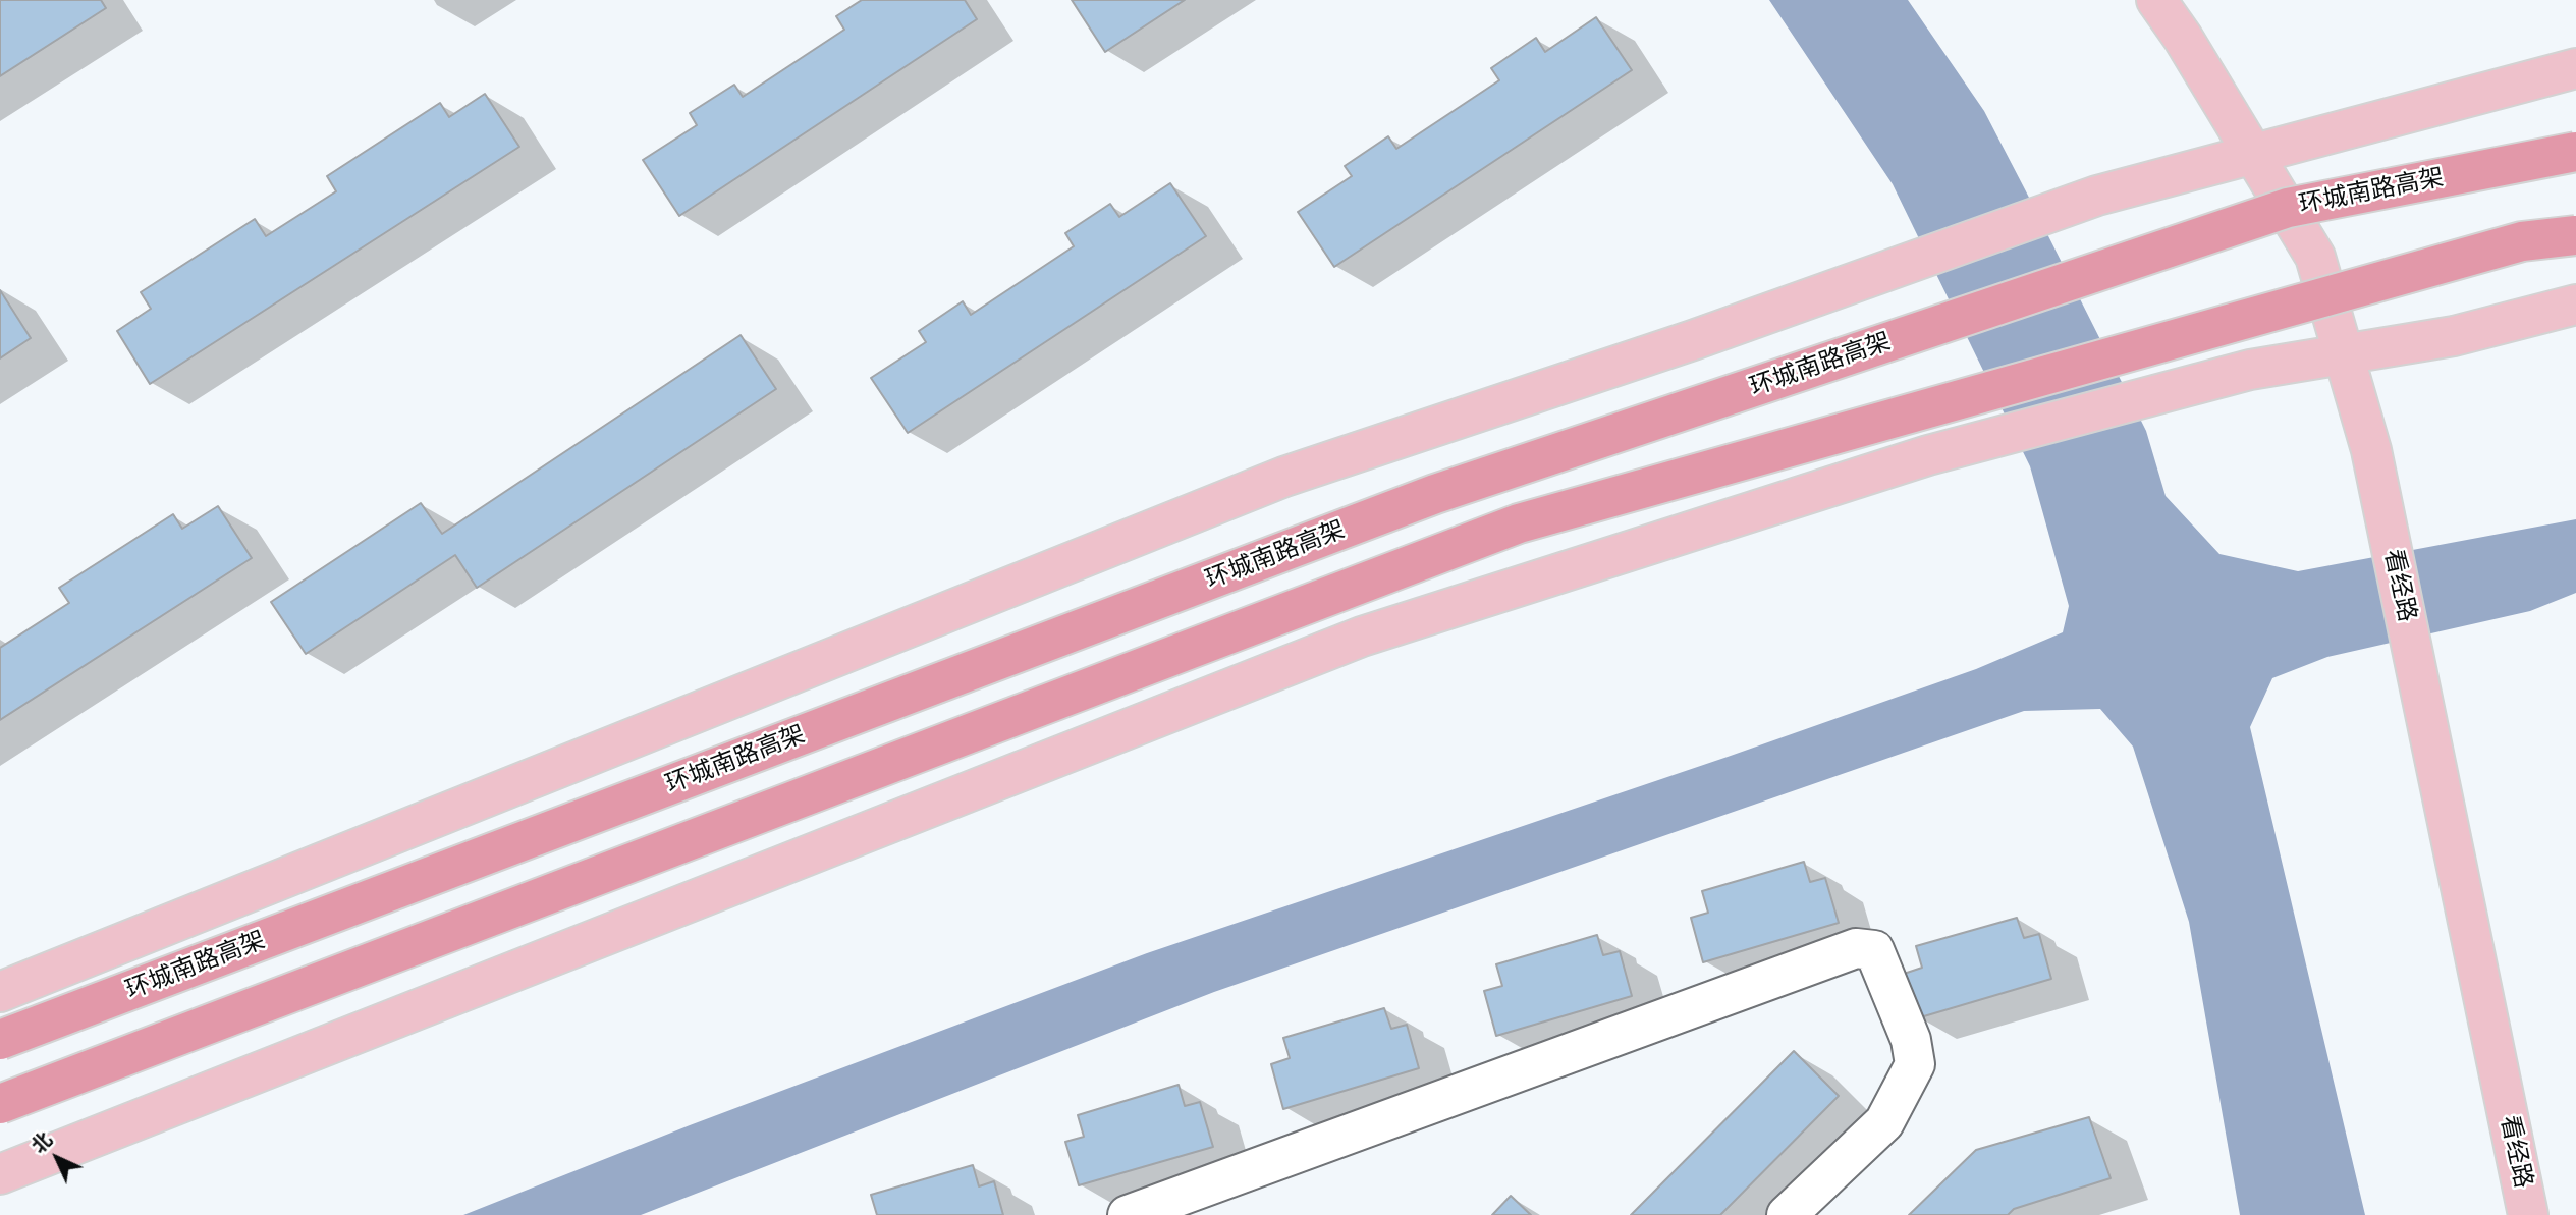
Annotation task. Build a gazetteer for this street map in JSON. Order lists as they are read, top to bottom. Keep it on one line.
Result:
{"streets":{"highway":["环城南路高架"],"main road":["看经路"]},"north":"top left"}
